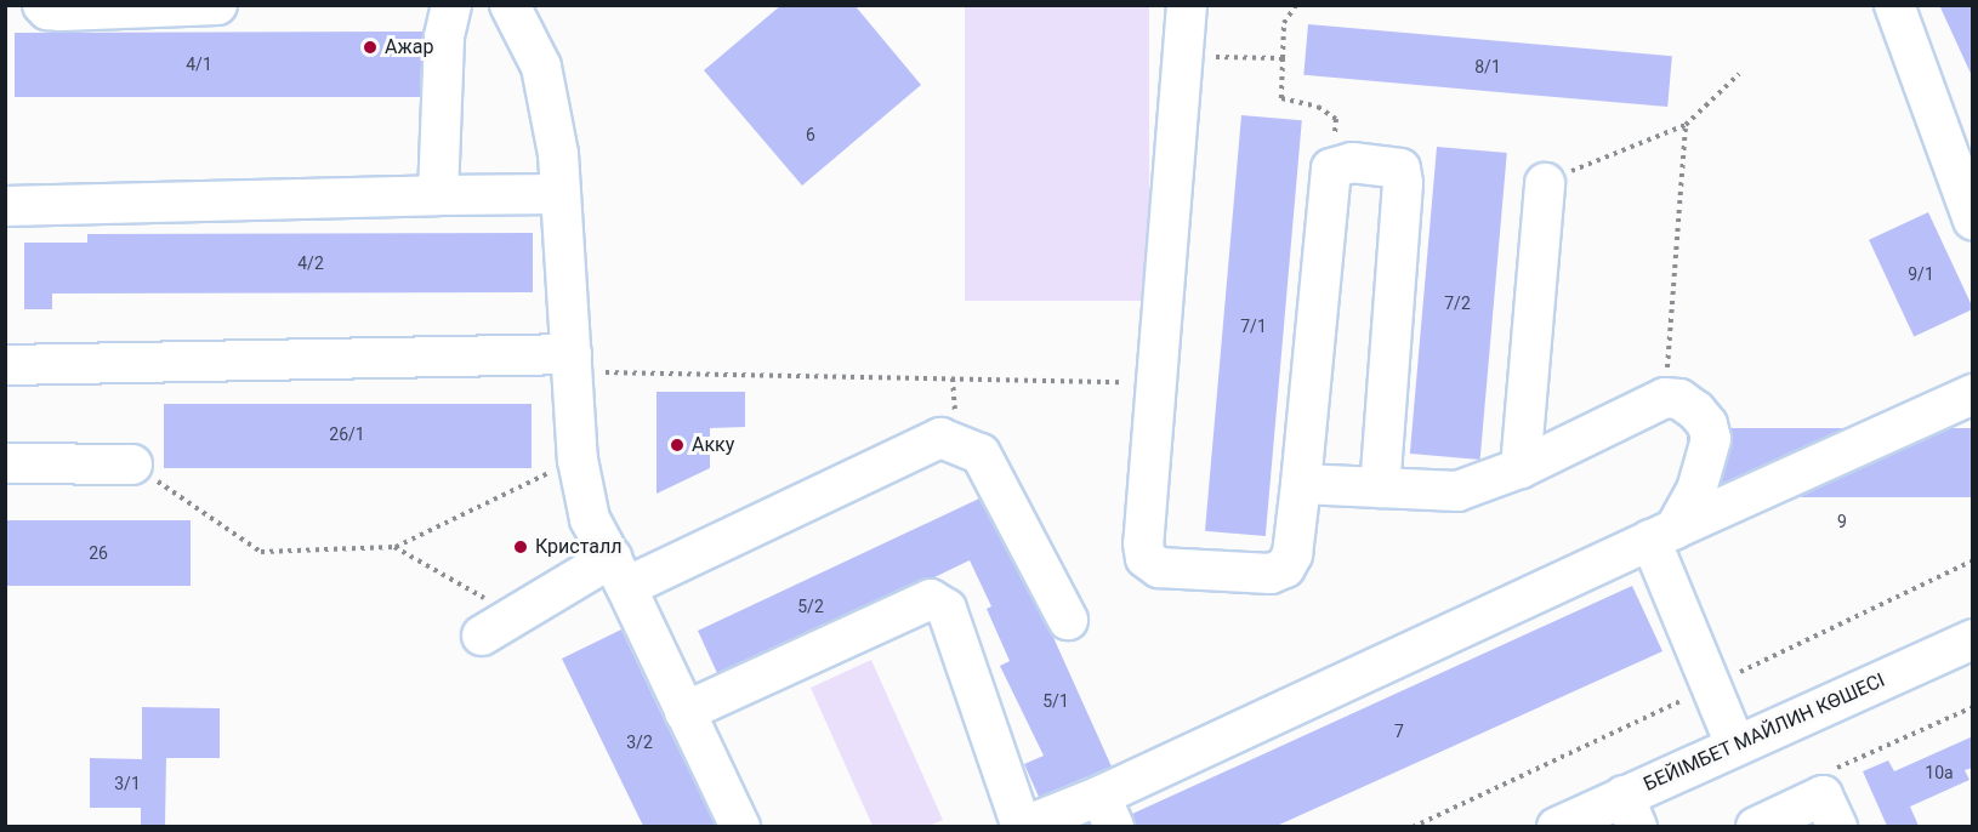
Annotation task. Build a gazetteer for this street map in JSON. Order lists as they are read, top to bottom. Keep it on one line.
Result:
{"streets":{"street":["БЕЙІМБЕТ МАЙЛИН КӨШЕСІ"]},"places":["Ажар","Акку","Кристалл"],"house_numbers":["4/1","8/1","6","4/2","9/1","7/2","7/1","26/1","9","26","5/2","5/1","7","3/2","10а","3/1"]}
